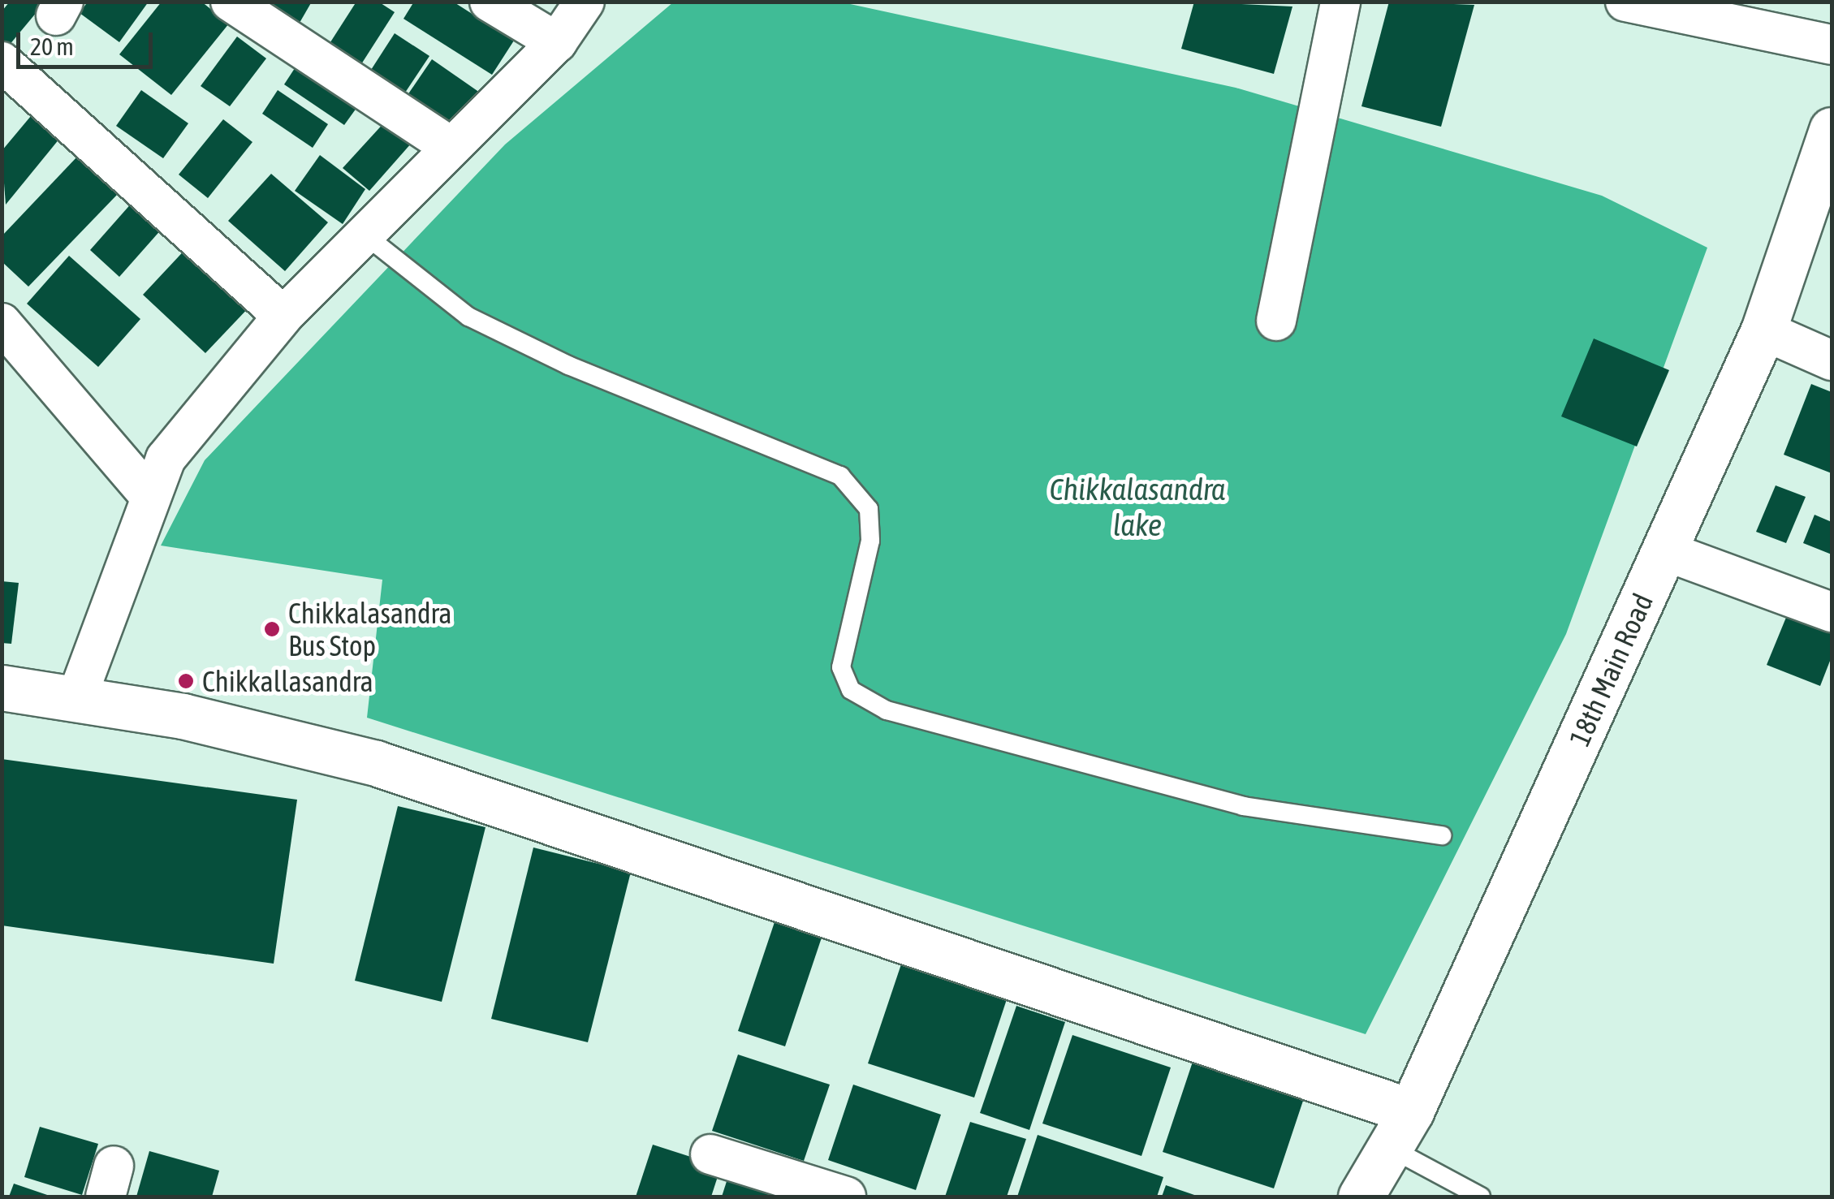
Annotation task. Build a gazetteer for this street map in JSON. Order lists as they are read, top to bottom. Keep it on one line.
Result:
{"streets":{"street":["18th Main Road"]},"water":["Chikkalasandra lake"],"places":["Chikkalasandra Bus Stop","Chikkallasandra"],"scale_bar":"20 m"}
